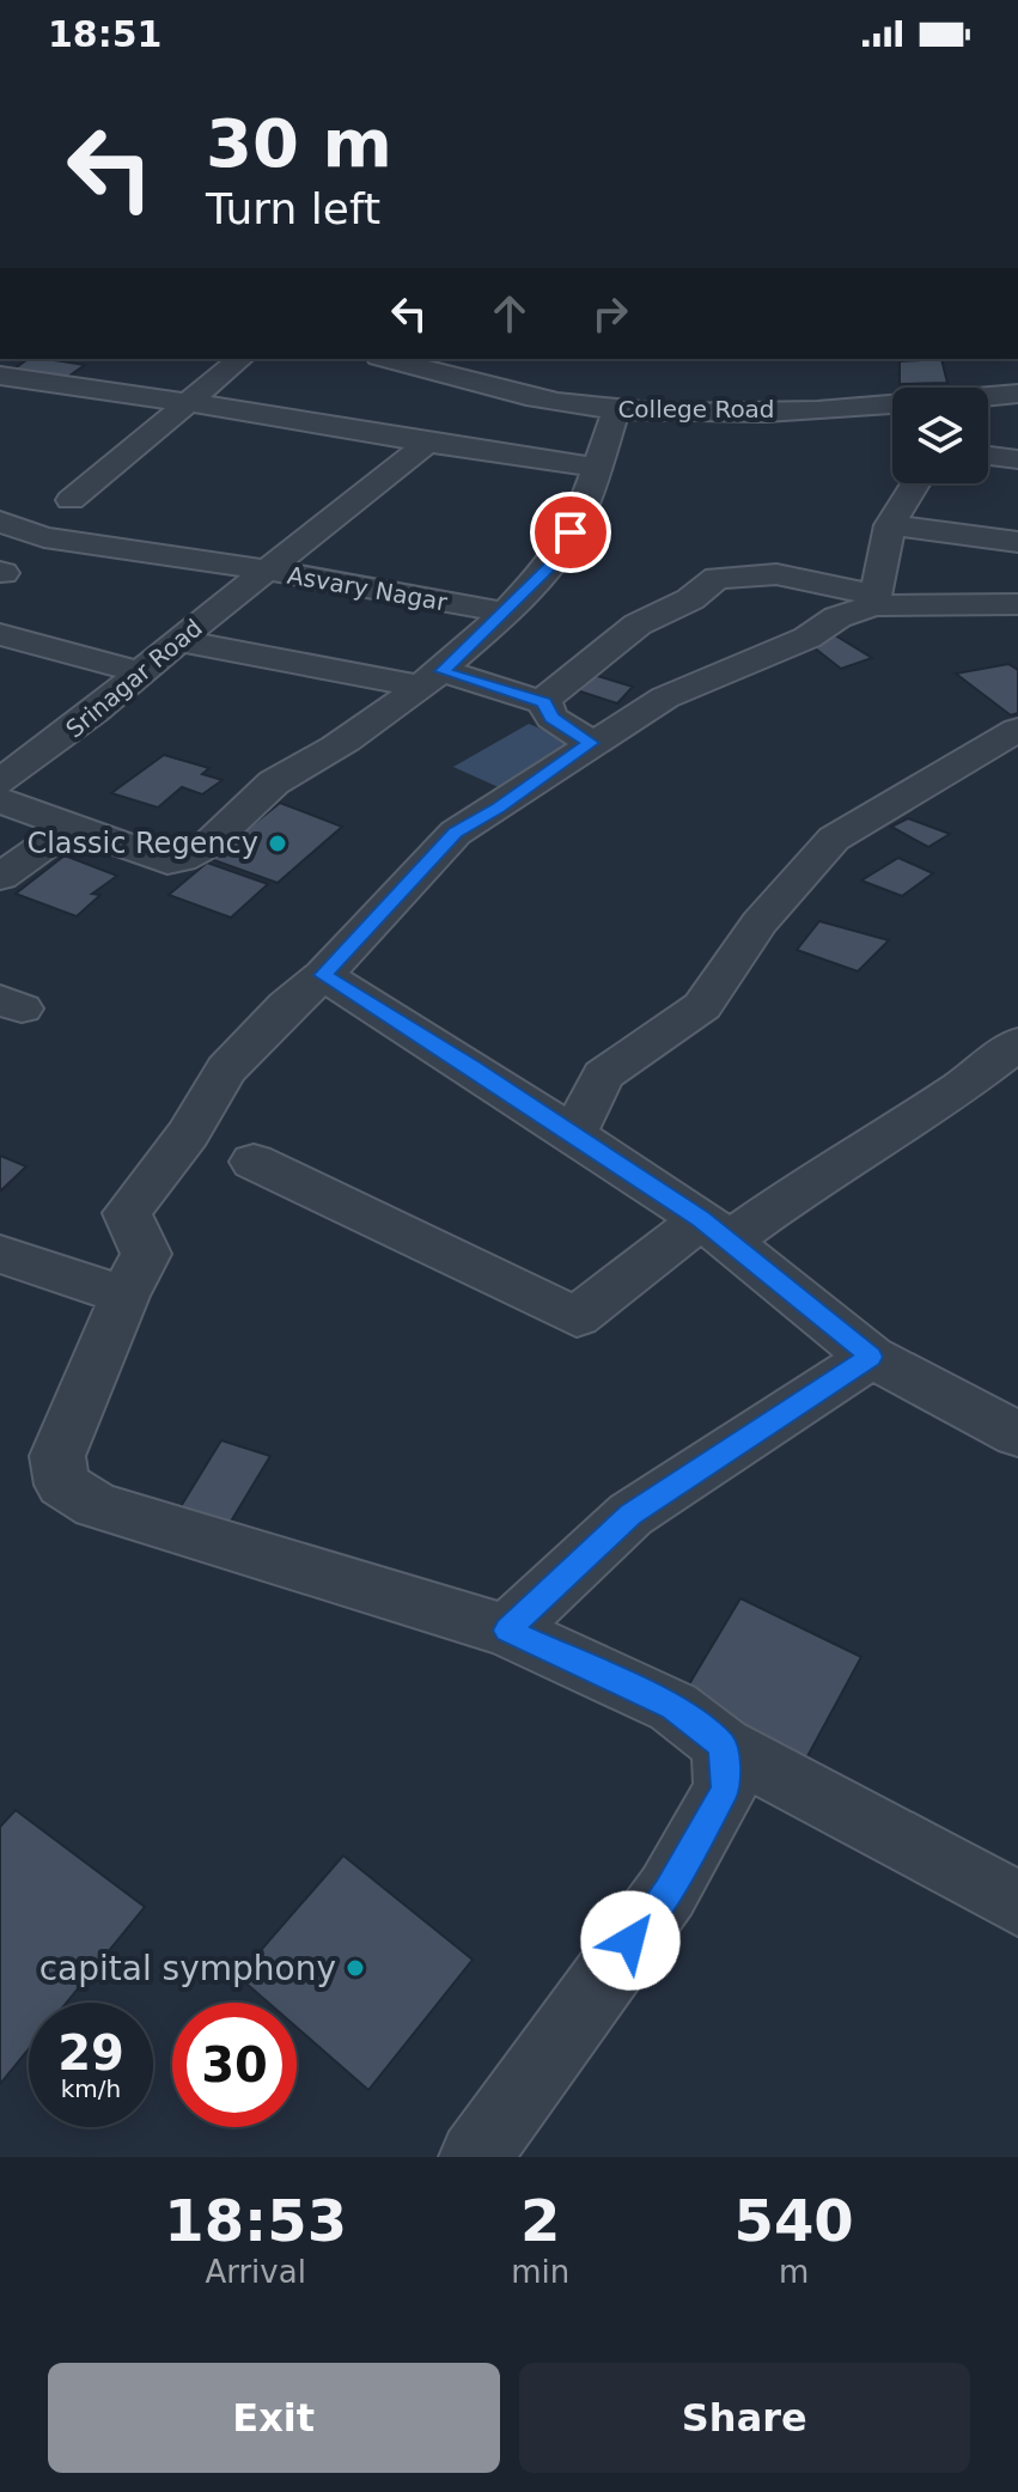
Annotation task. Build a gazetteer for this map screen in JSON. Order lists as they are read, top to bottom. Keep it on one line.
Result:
{"streets":{"street":["College Road","Asvary Nagar","Srinagar Road"]},"crossings":[["Asvary Nagar","Srinagar Road"]],"places":["Classic Regency","capital symphony"],"page":{"status":"18:51","turn":["30 m","Turn left"],"speed":"29 km/h","limit":"30","eta":["18:53","Arrival","2","min","540","m"],"buttons":["Exit","Share"]}}
